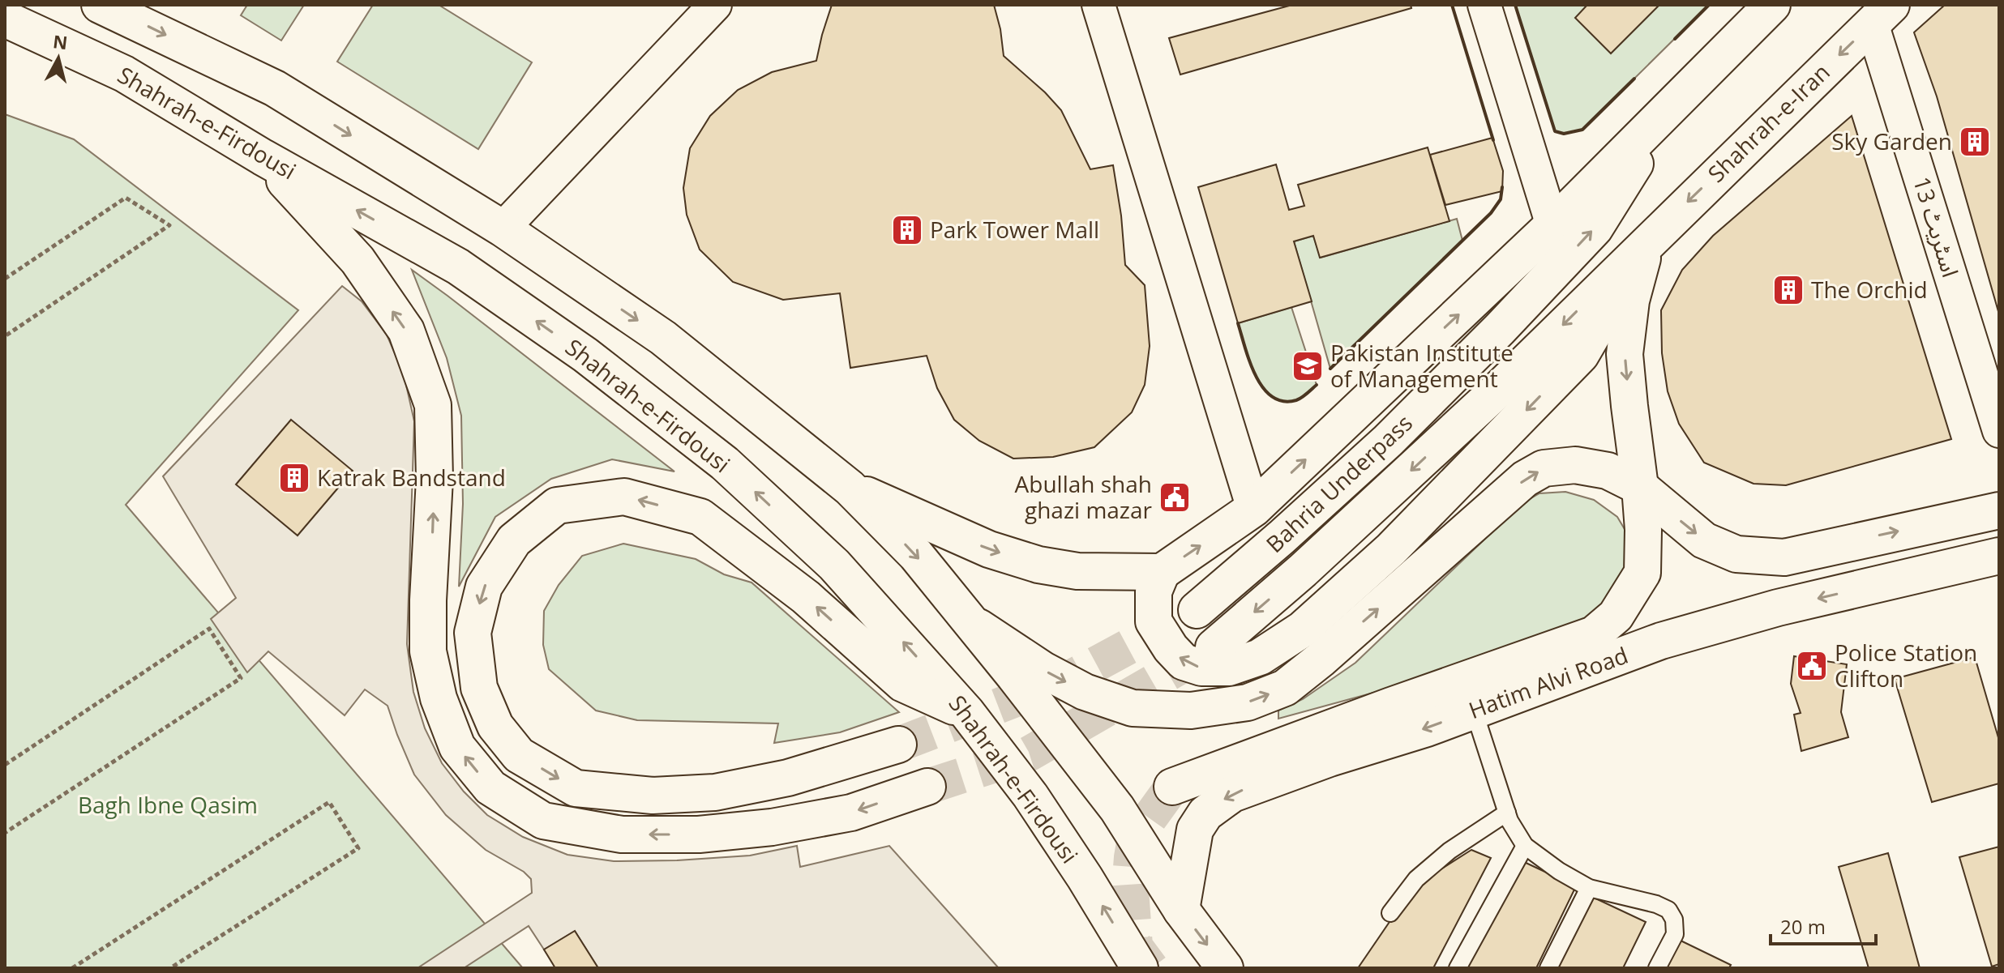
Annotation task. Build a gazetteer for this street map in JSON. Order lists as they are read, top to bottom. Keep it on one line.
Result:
{"streets":{"main road":["Shahrah-e-Firdousi","Shahrah-e-Iran","Bahria Underpass","Hatim Alvi Road"],"street":["اسٹریٹ 13"]},"crossings":[["Shahrah-e-Iran","اسٹریٹ 13"],["Shahrah-e-Iran","Bahria Underpass"]],"parks":["Bagh Ibne Qasim"],"places":{"building":["Sky Garden","Park Tower Mall","The Orchid","Katrak Bandstand"],"school or university":["Pakistan Institute of Management"],"public building":["Abullah shah ghazi mazar","Police Station Clifton"]},"scale_bar":"20 m","north":"top"}
